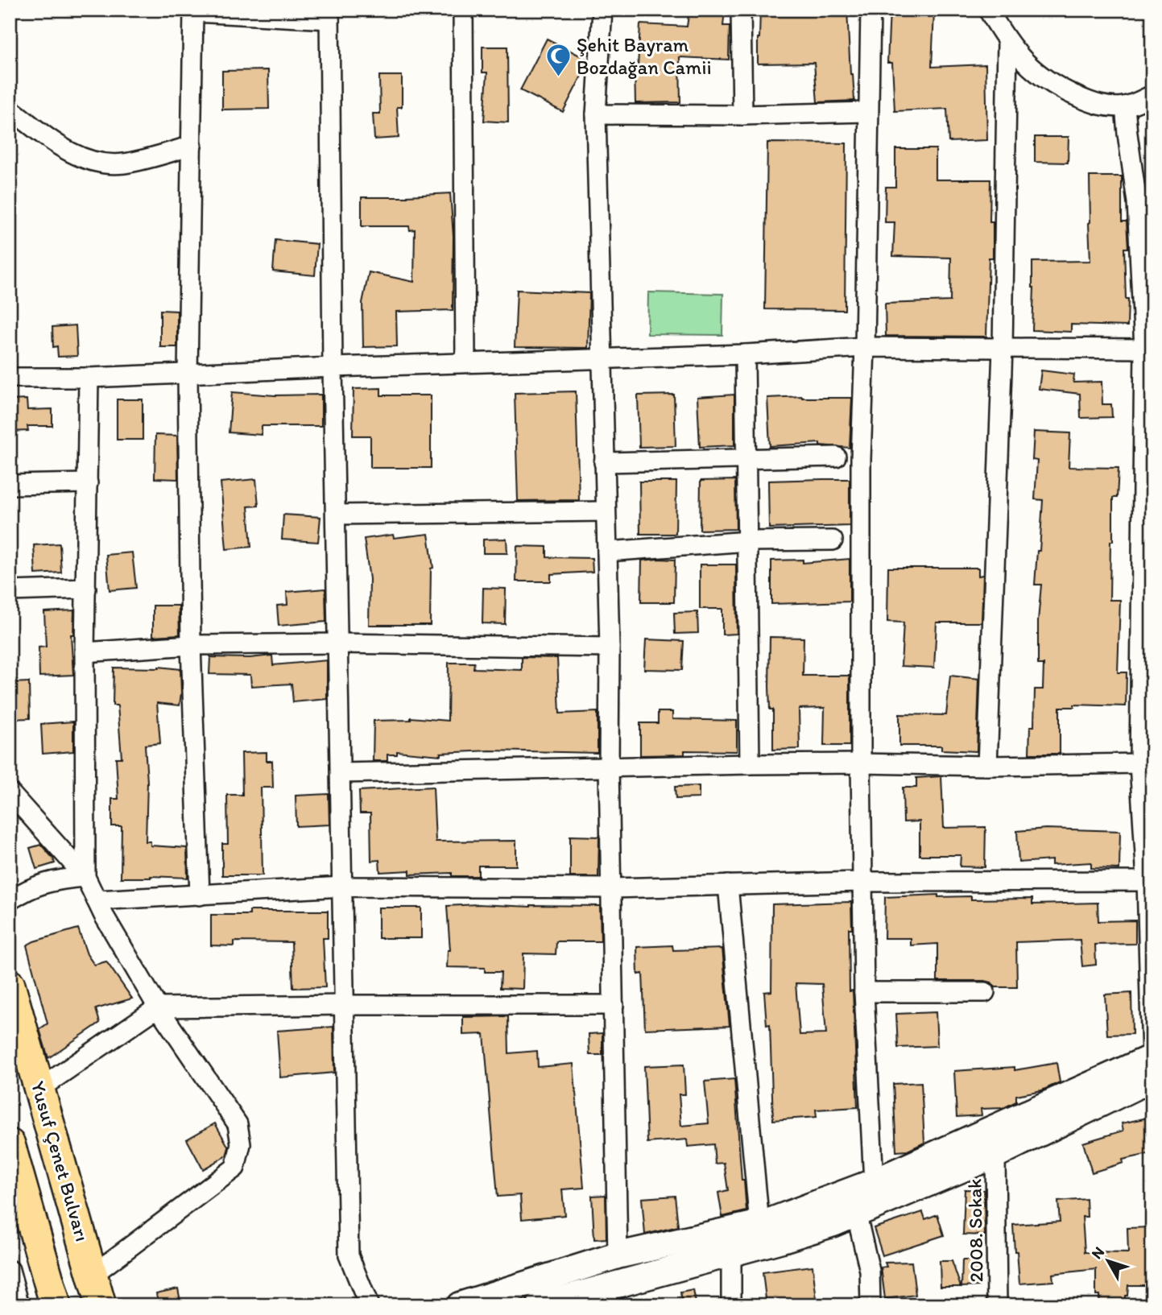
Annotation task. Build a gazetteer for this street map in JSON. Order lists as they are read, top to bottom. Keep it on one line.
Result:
{"streets":{"highway":["Yusuf Çenet Bulvarı"],"street":["2008. Sokak"]},"places":{"mosque":["Şehit Bayram Bozdağan Camii"]},"north":"top left"}
